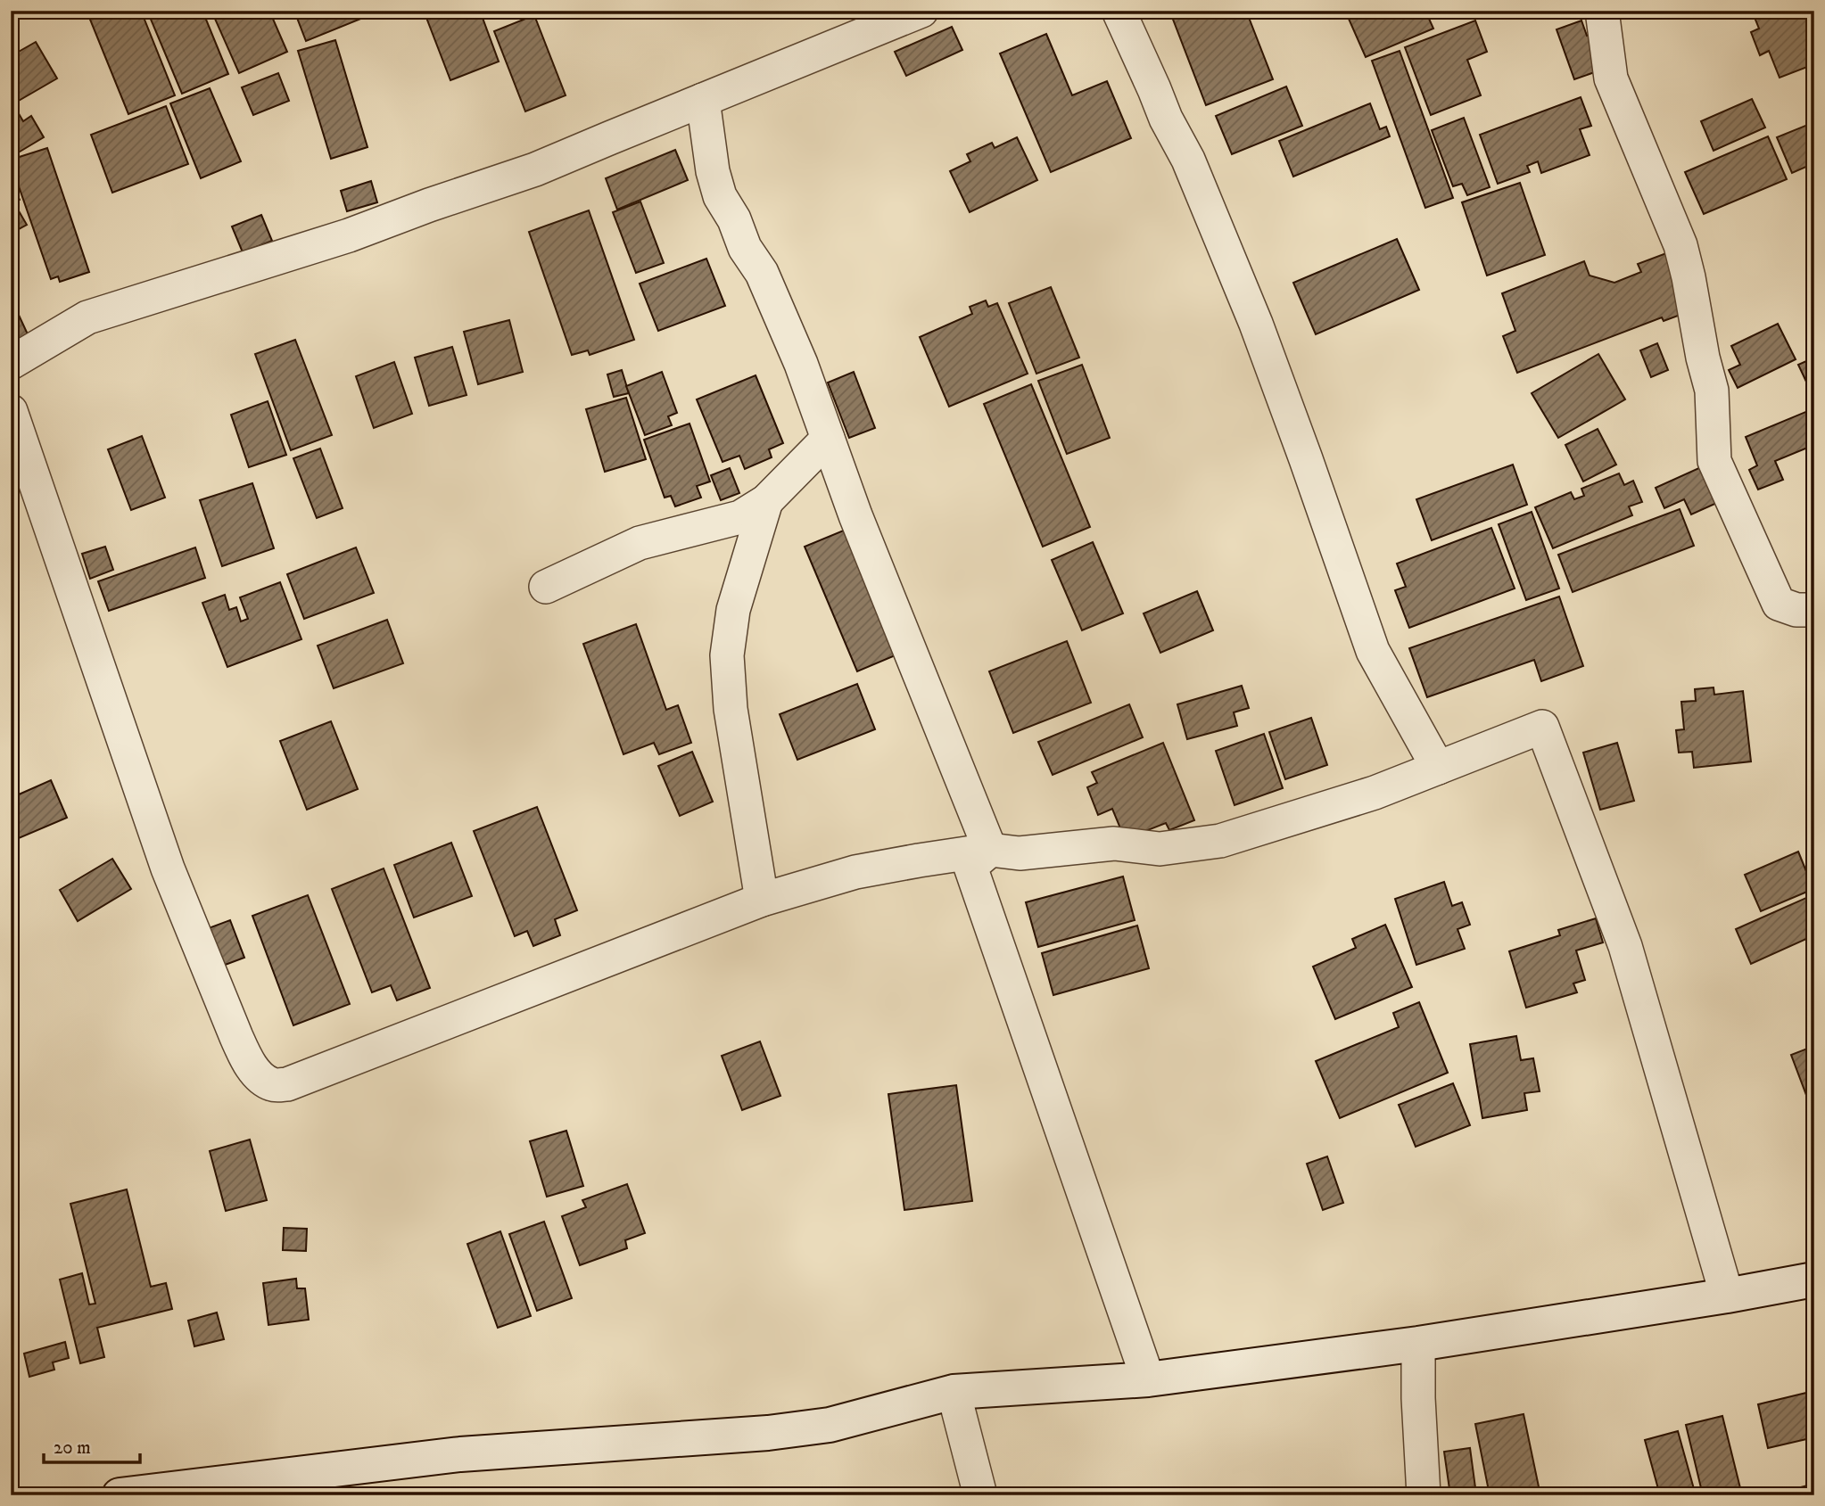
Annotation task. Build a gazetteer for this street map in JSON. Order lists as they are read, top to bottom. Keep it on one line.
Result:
{"scale_bar":"20 m"}
